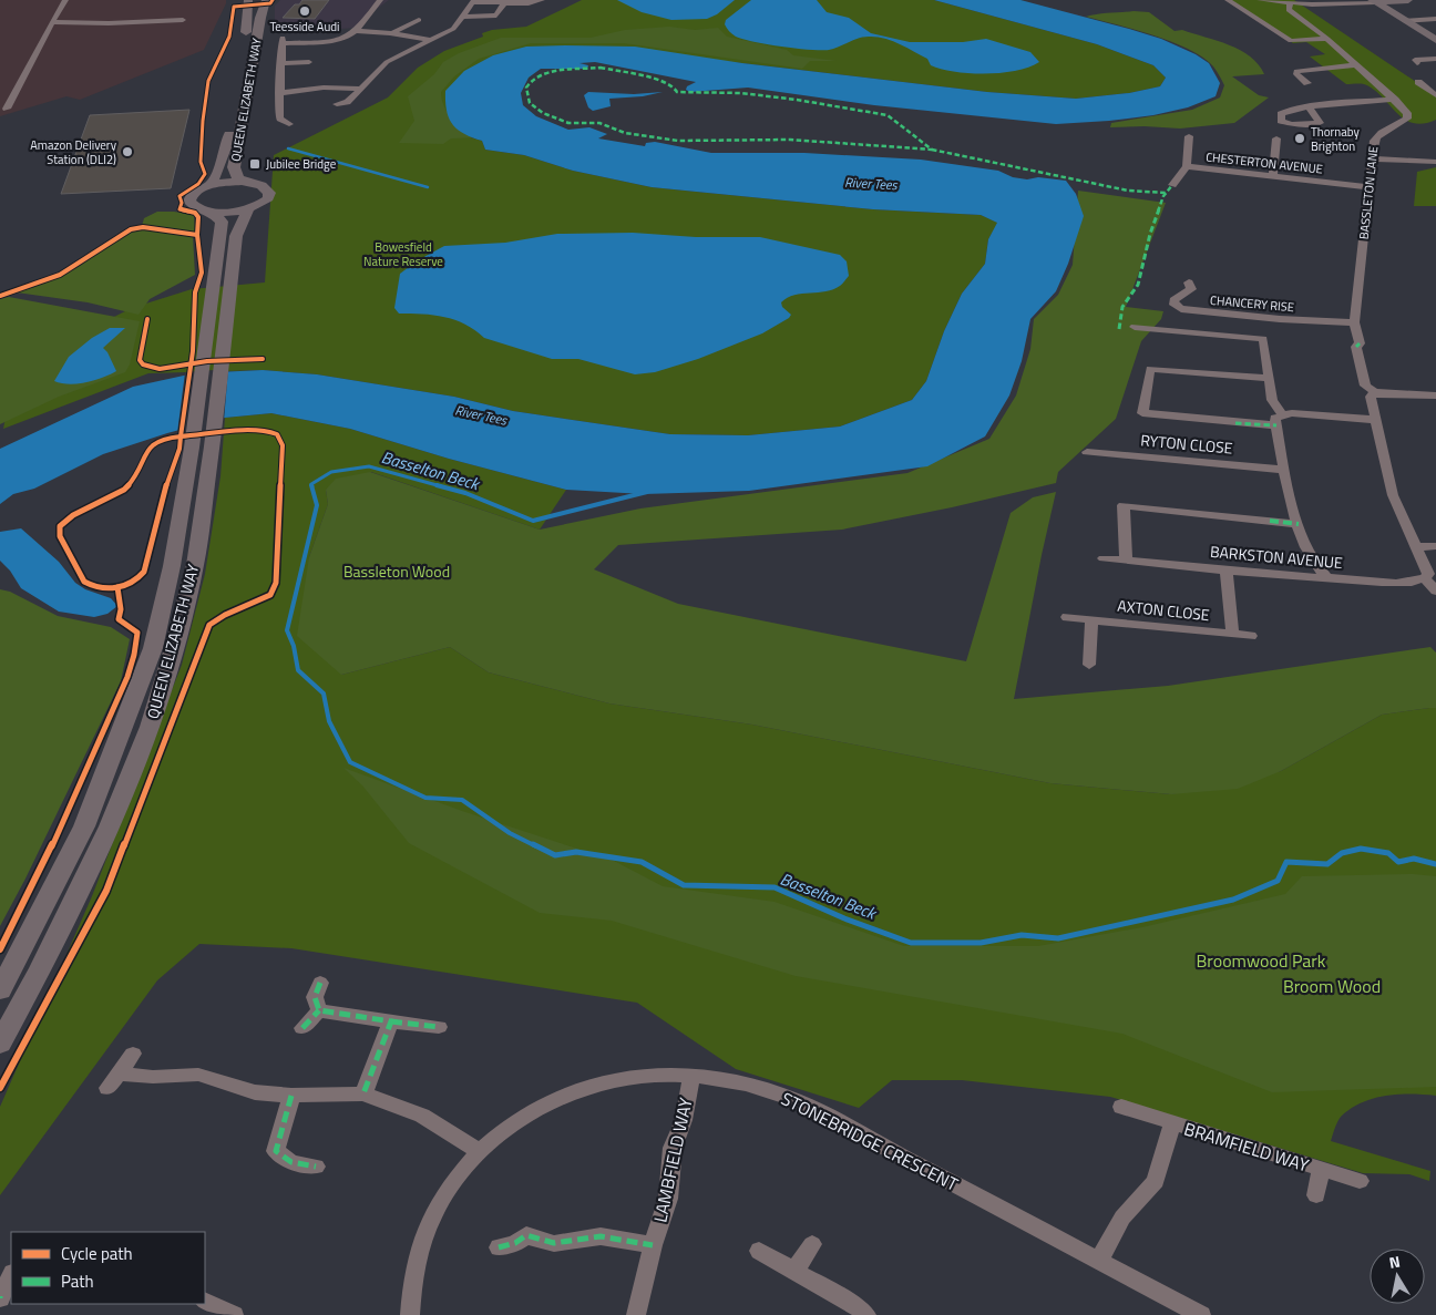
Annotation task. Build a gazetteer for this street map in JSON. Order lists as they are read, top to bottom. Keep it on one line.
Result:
{"streets":{"street":["QUEEN ELIZABETH WAY","CHESTERTON AVENUE","BASSLETON LANE","CHANCERY RISE","RYTON CLOSE","BARKSTON AVENUE","AXTON CLOSE","STONEBRIDGE CRESCENT","BRAMFIELD WAY","LAMBFIELD WAY"]},"crossings":[["CHESTERTON AVENUE","BASSLETON LANE"],["BASSLETON LANE","CHANCERY RISE"],["BARKSTON AVENUE","AXTON CLOSE"],["STONEBRIDGE CRESCENT","BRAMFIELD WAY"],["STONEBRIDGE CRESCENT","LAMBFIELD WAY"]],"water":["River Tees","Basselton Beck"],"parks":["Bowesfield Nature Reserve","Bassleton Wood","Broomwood Park","Broom Wood"],"places":{"other":["Teesside Audi","Thornaby Brighton","Amazon Delivery Station (DLI2)"],"transit":["Jubilee Bridge"]},"legend":["Cycle path","Path"],"north":"top"}
